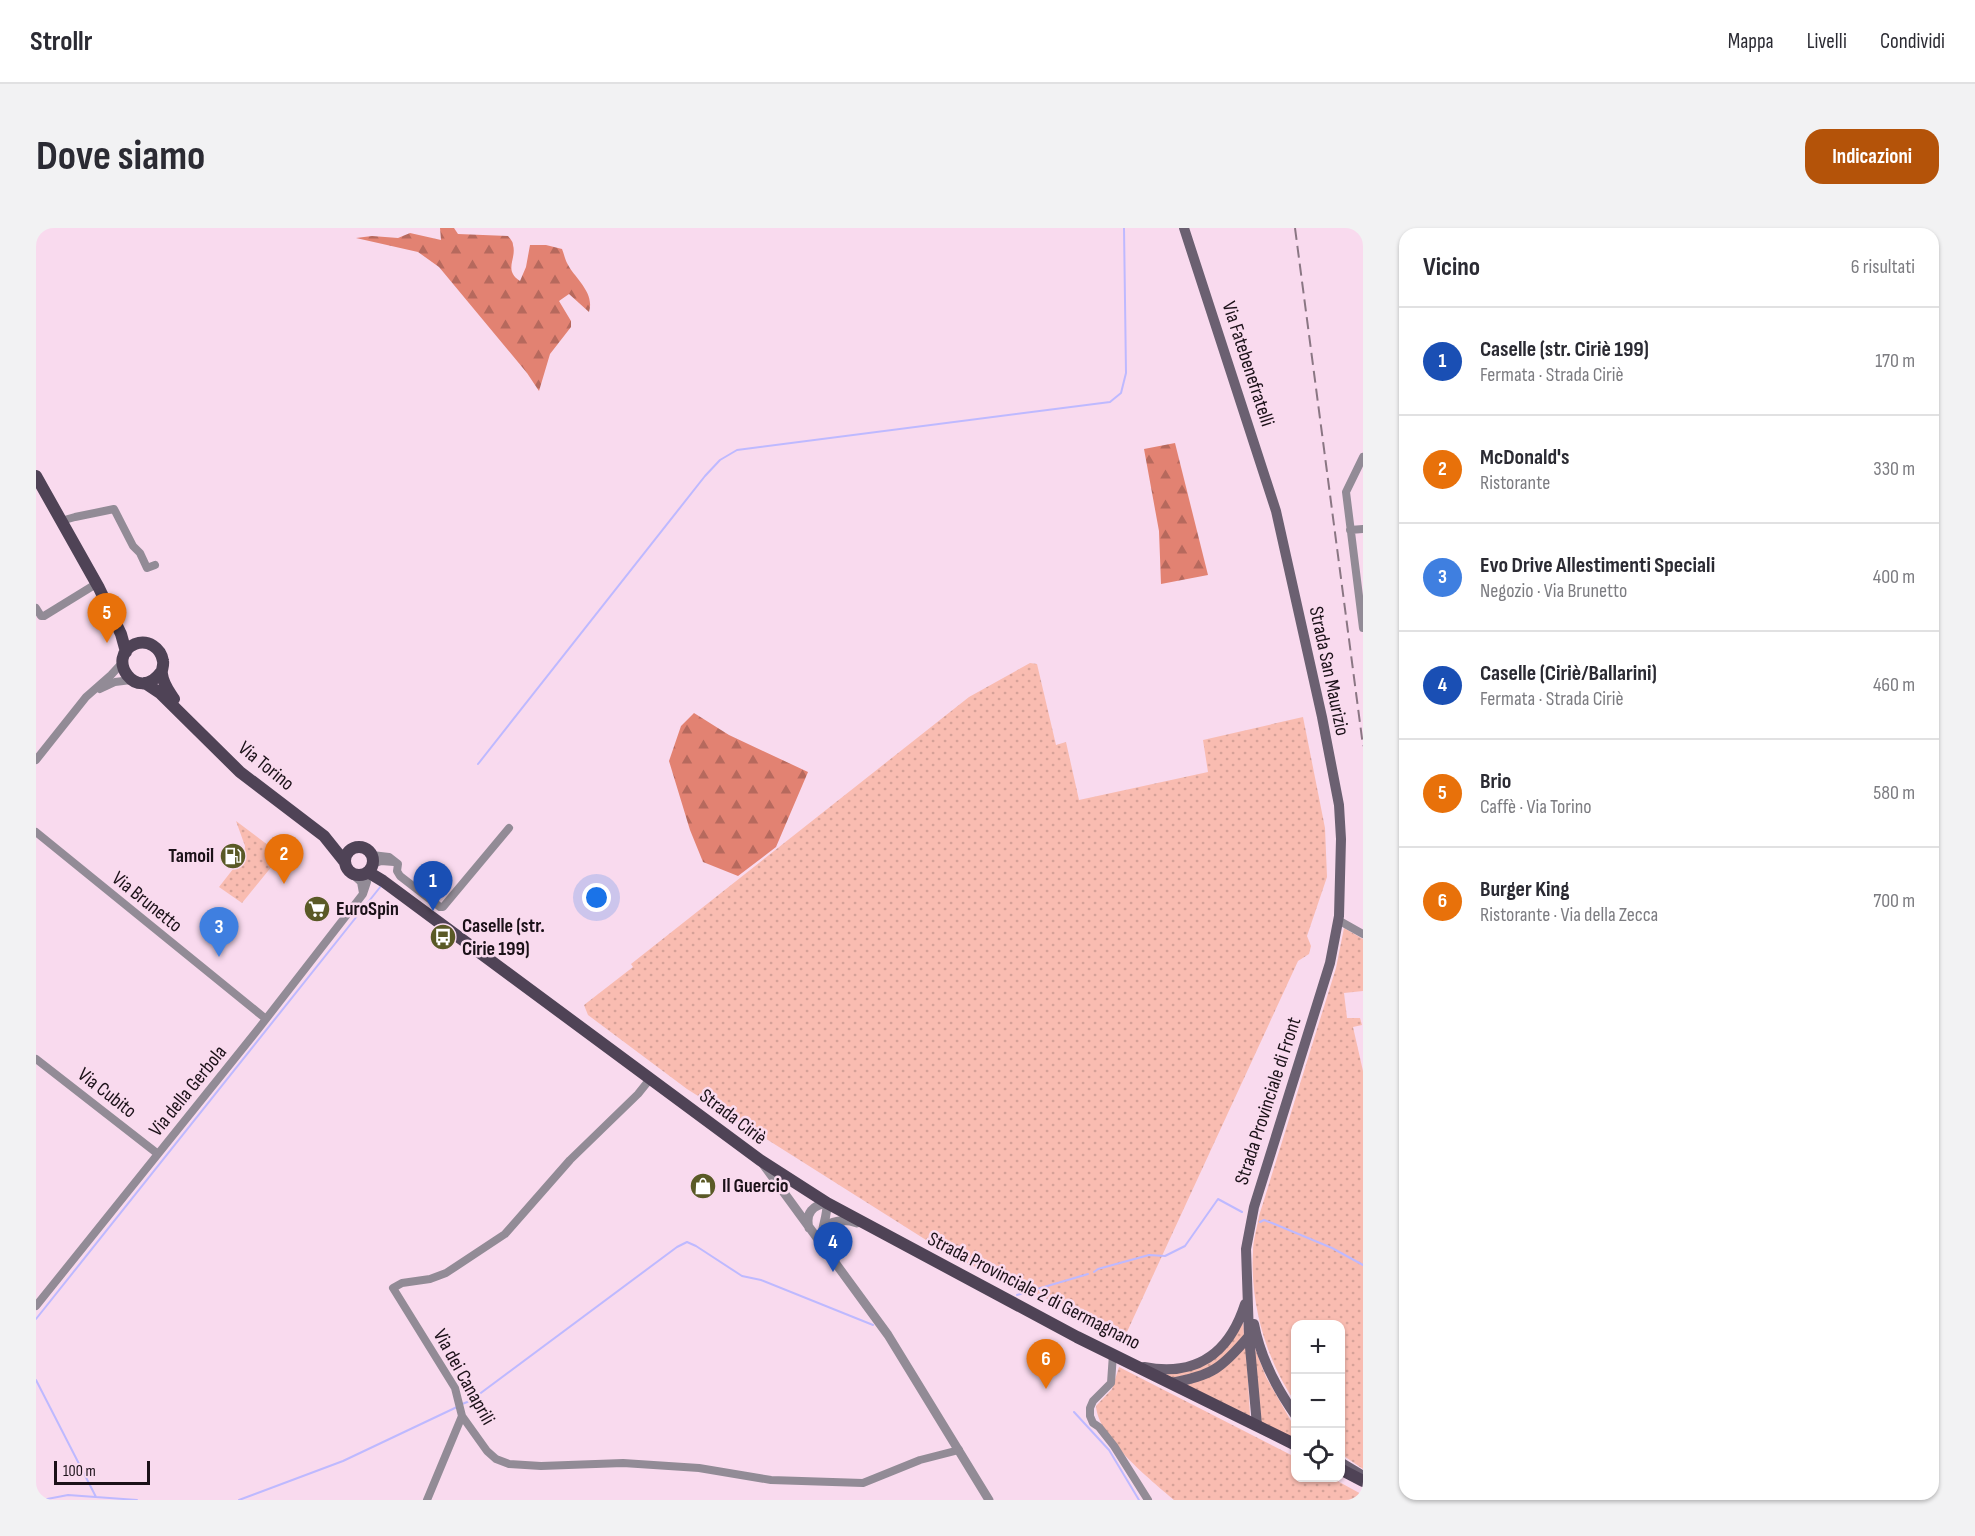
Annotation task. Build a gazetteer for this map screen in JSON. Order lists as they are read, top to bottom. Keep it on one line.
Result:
{"streets":{"main road":["Via Fatebenefratelli","Strada San Maurizio","Via Torino","Strada Provinciale di Front","Strada Ciriè","Strada Provinciale 2 di Germagnano"],"street":["Via Brunetto","Via della Gerbola","Via Cubito","Via dei Canaprili"]},"crossings":[["Via Fatebenefratelli","Strada San Maurizio"],["Strada San Maurizio","Strada Provinciale di Front"],["Via Torino","Strada Ciriè"],["Via Brunetto","Via della Gerbola"],["Via della Gerbola","Via Cubito"],["Strada Ciriè","Strada Provinciale 2 di Germagnano"],["Strada Ciriè","Via dei Canaprili"]],"places":{"fuel station":["Tamoil"],"supermarket":["EuroSpin"],"bus stop":["Caselle (str. Cirie 199)"],"shop":["Il Guercio"]},"scale_bar":"100 m","page":{"header":"Strollr","nav":["Mappa","Livelli","Condividi"],"buttons":"Indicazioni","title":"Dove siamo","heading":["Vicino","6 risultati"],"list":[{"mark":"1","name":"Caselle (str. Ciriè 199)","note":"Fermata · Strada Ciriè","value":"170 m"},{"mark":"2","name":"McDonald's","note":"Ristorante","value":"330 m"},{"mark":"3","name":"Evo Drive Allestimenti Speciali","note":"Negozio · Via Brunetto","value":"400 m"},{"mark":"4","name":"Caselle (Ciriè/Ballarini)","note":"Fermata · Strada Ciriè","value":"460 m"},{"mark":"5","name":"Brio","note":"Caffè · Via Torino","value":"580 m"},{"mark":"6","name":"Burger King","note":"Ristorante · Via della Zecca","value":"700 m"}],"pins":["5","2","1","3","4","6"],"map_buttons":["+","−"],"scale":"100 m"}}
